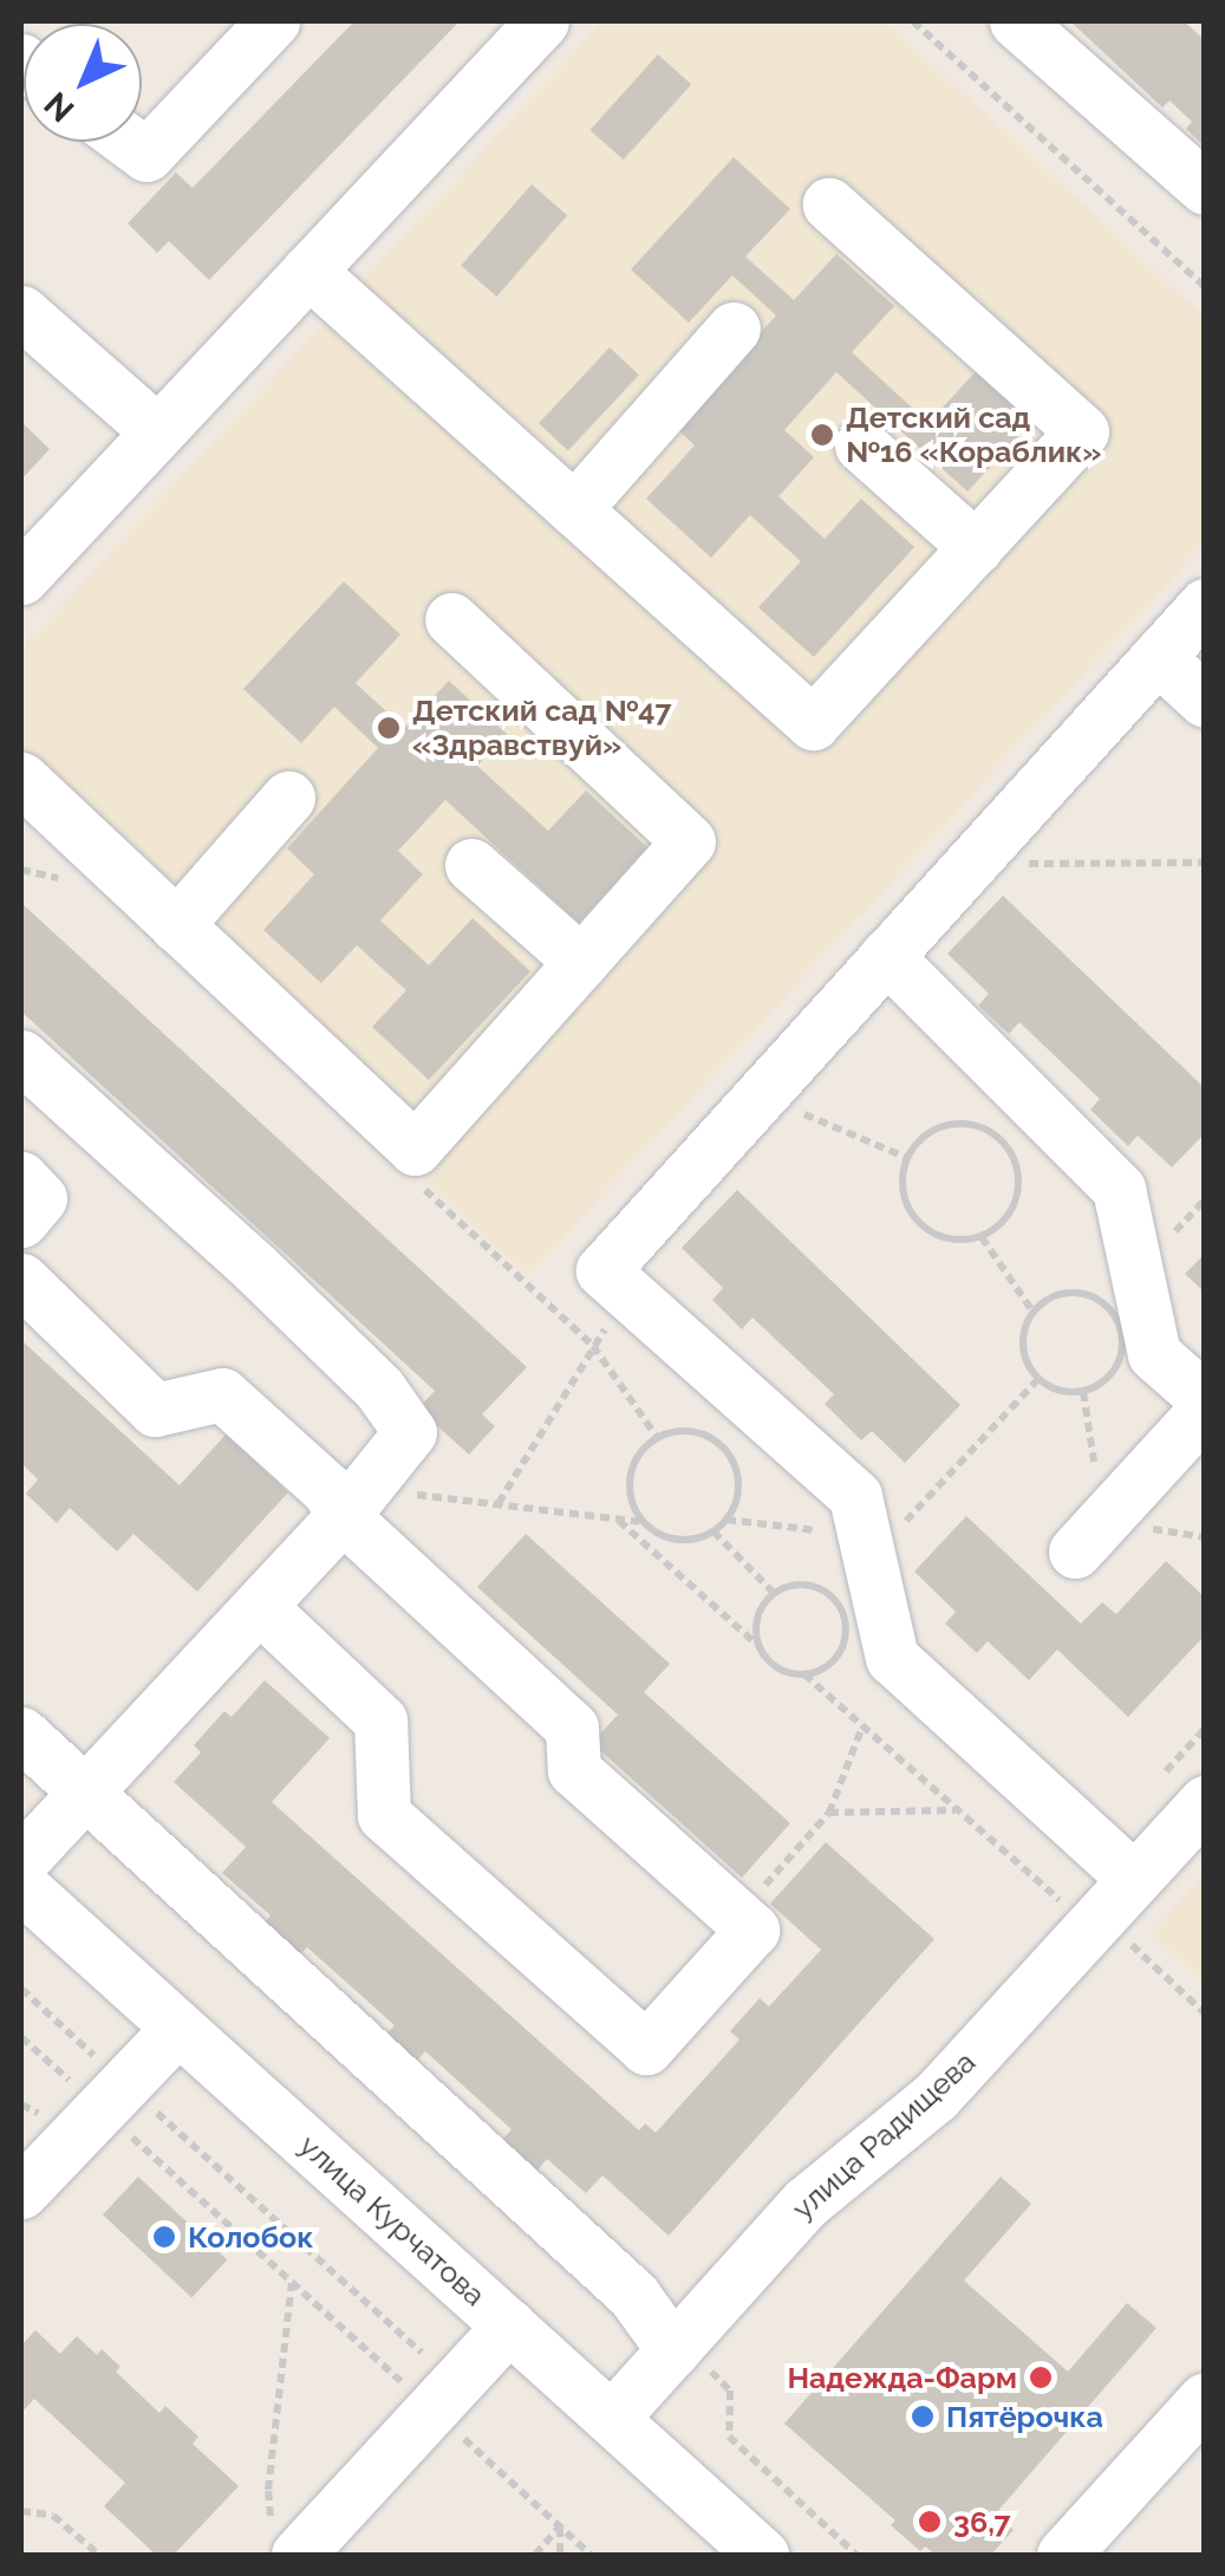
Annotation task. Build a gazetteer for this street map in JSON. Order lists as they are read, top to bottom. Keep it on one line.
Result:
{"streets":{"street":["улица Радищева","улица Курчатова"]},"crossings":[["улица Радищева","улица Курчатова"]],"places":["Детский сад №16 «Кораблик»","Детский сад №47 «Здравствуй»","Колобок","Надежда-Фарм","Пятёрочка","36,7"],"north":"bottom left"}
